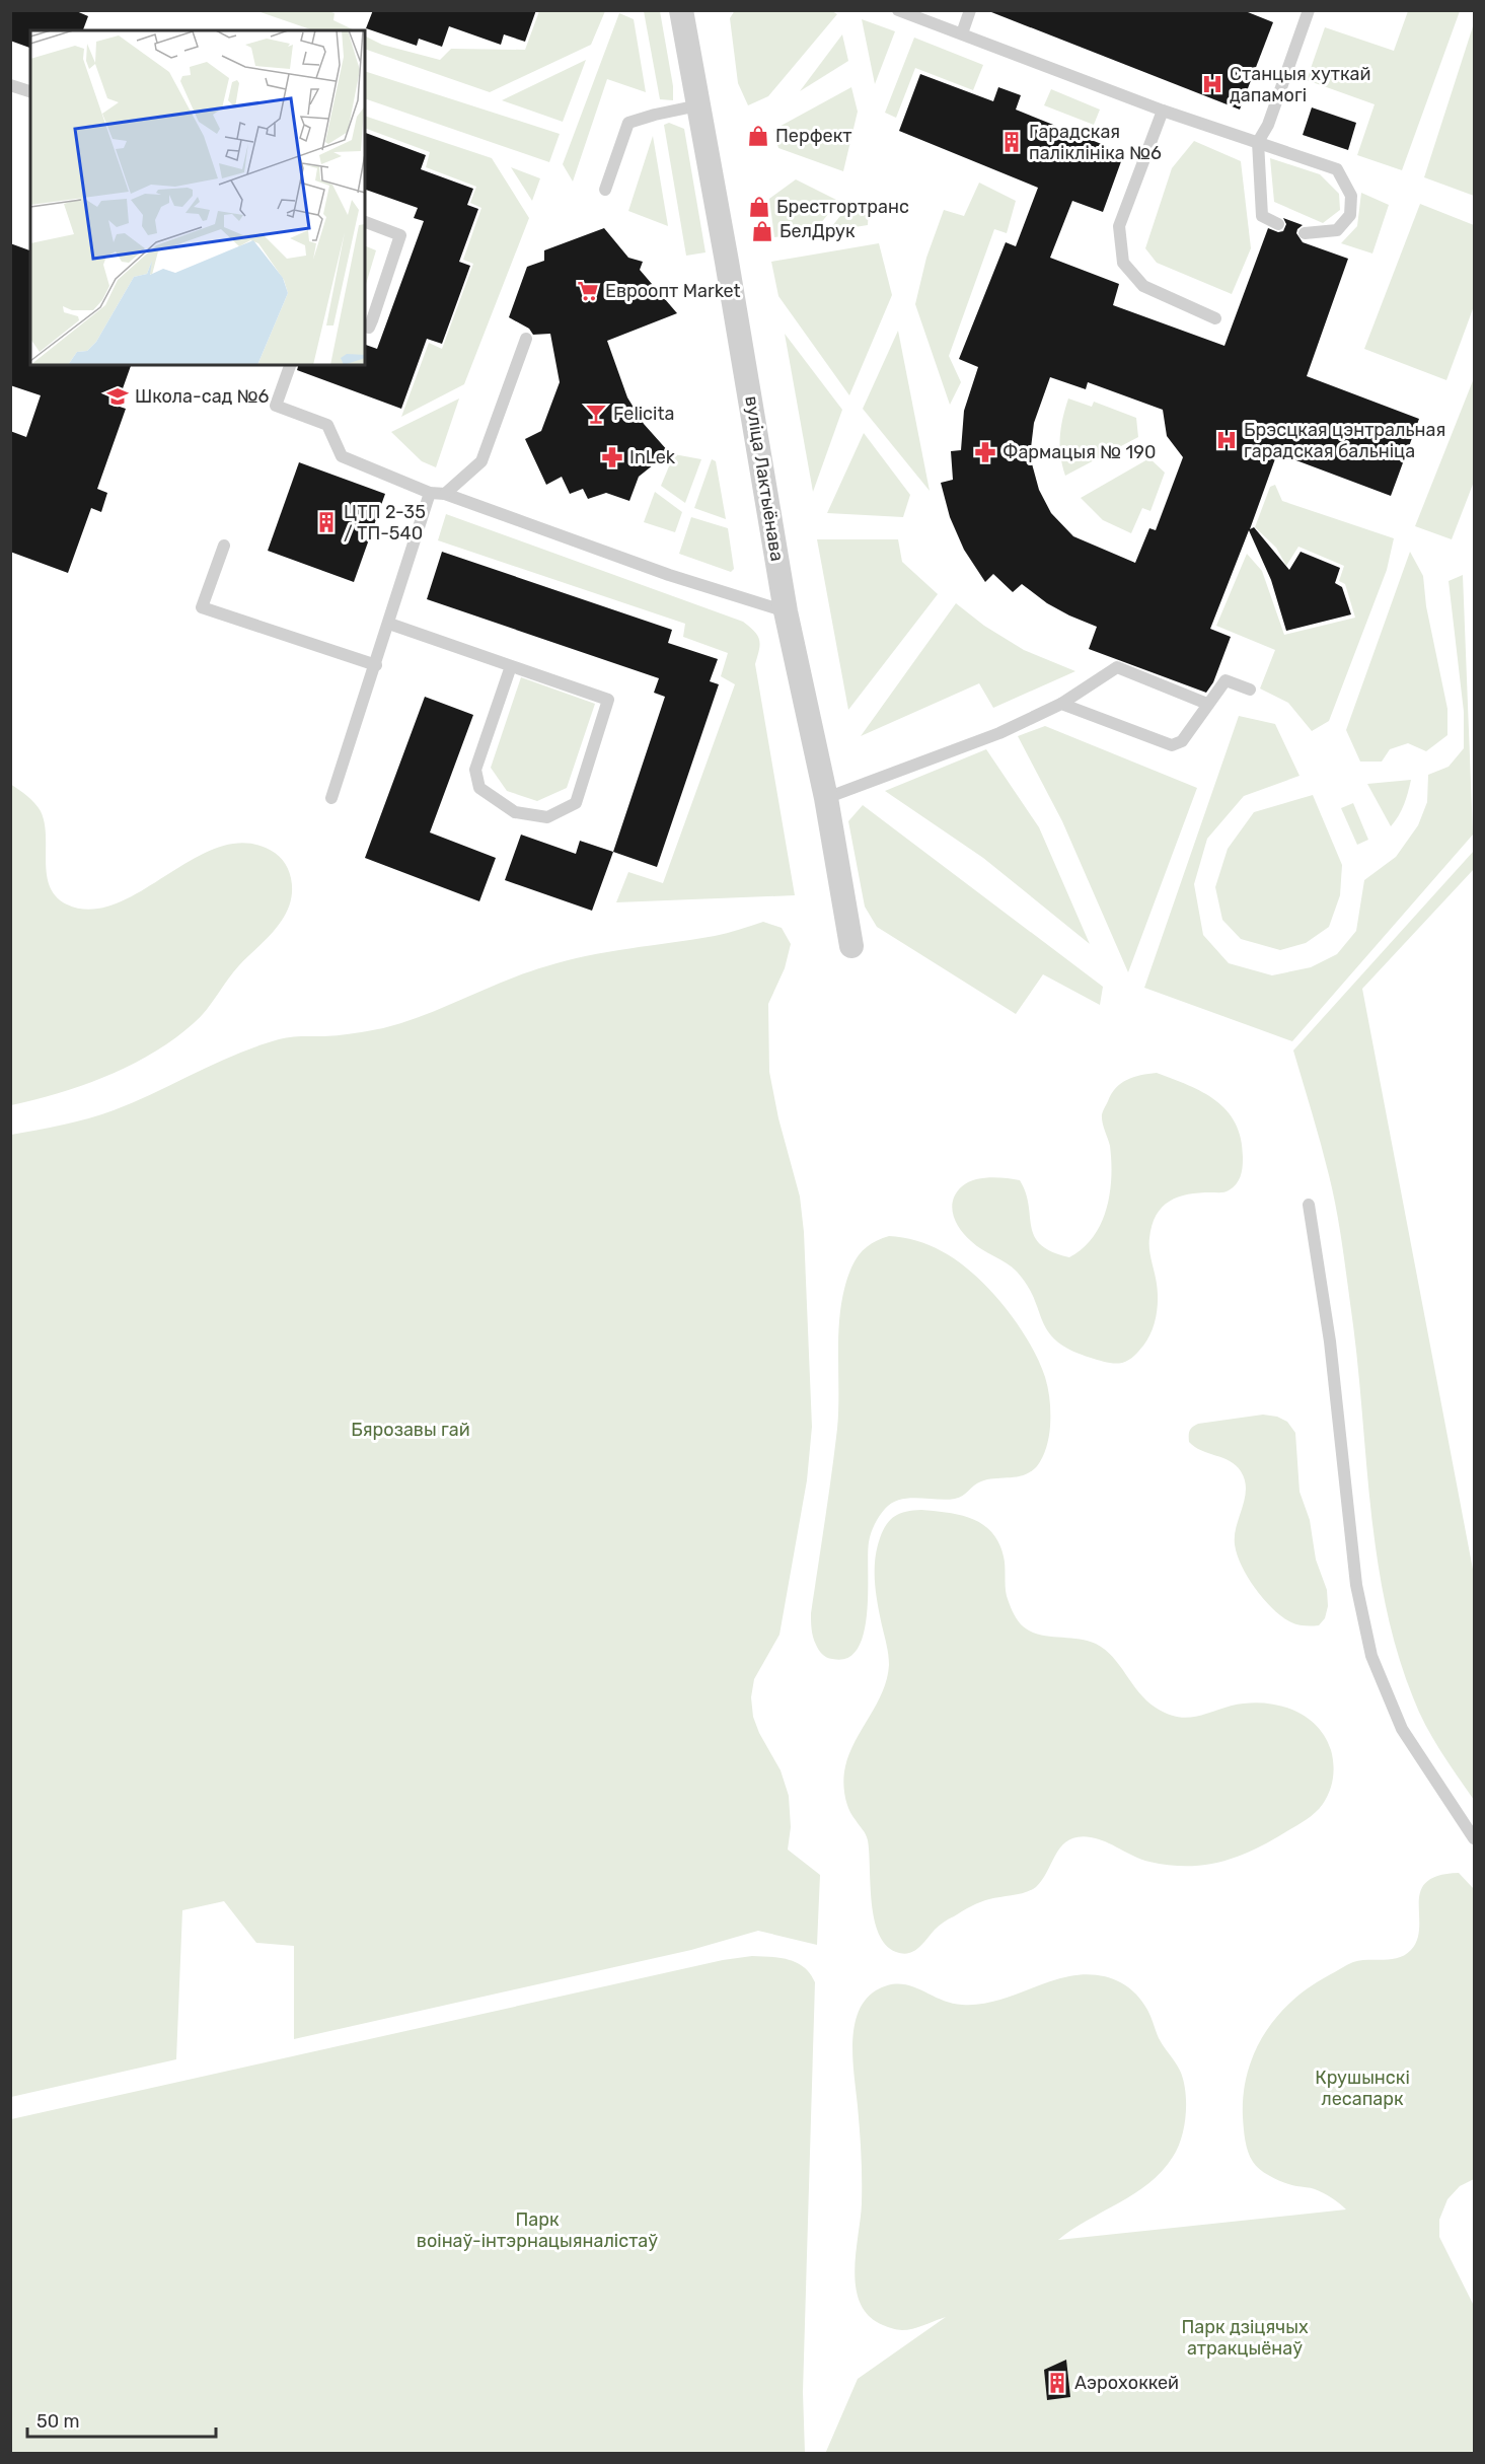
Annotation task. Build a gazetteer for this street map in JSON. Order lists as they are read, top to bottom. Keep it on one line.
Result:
{"streets":{"street":["вуліца Лактыёнава"]},"parks":["Бярозавы гай","Крушынскі лесапарк","Парк воінаў-інтэрнацыяналістаў","Парк дзіцячых атракцыёнаў"],"places":{"hospital":["Станцыя хуткай дапамогі","Брэсцкая цэнтральная гарадская бальніца"],"shop":["Перфект","Брестгортранс","БелДрук"],"building":["Гарадская паліклініка №6","ЦТП 2-35 / ТП-540","Аэрохоккей"],"supermarket":["Евроопт Market"],"school or university":["Школа-сад №6"],"bar":["Felicita"],"pharmacy":["Фармацыя № 190","InLek"]},"scale_bar":"50 m"}
